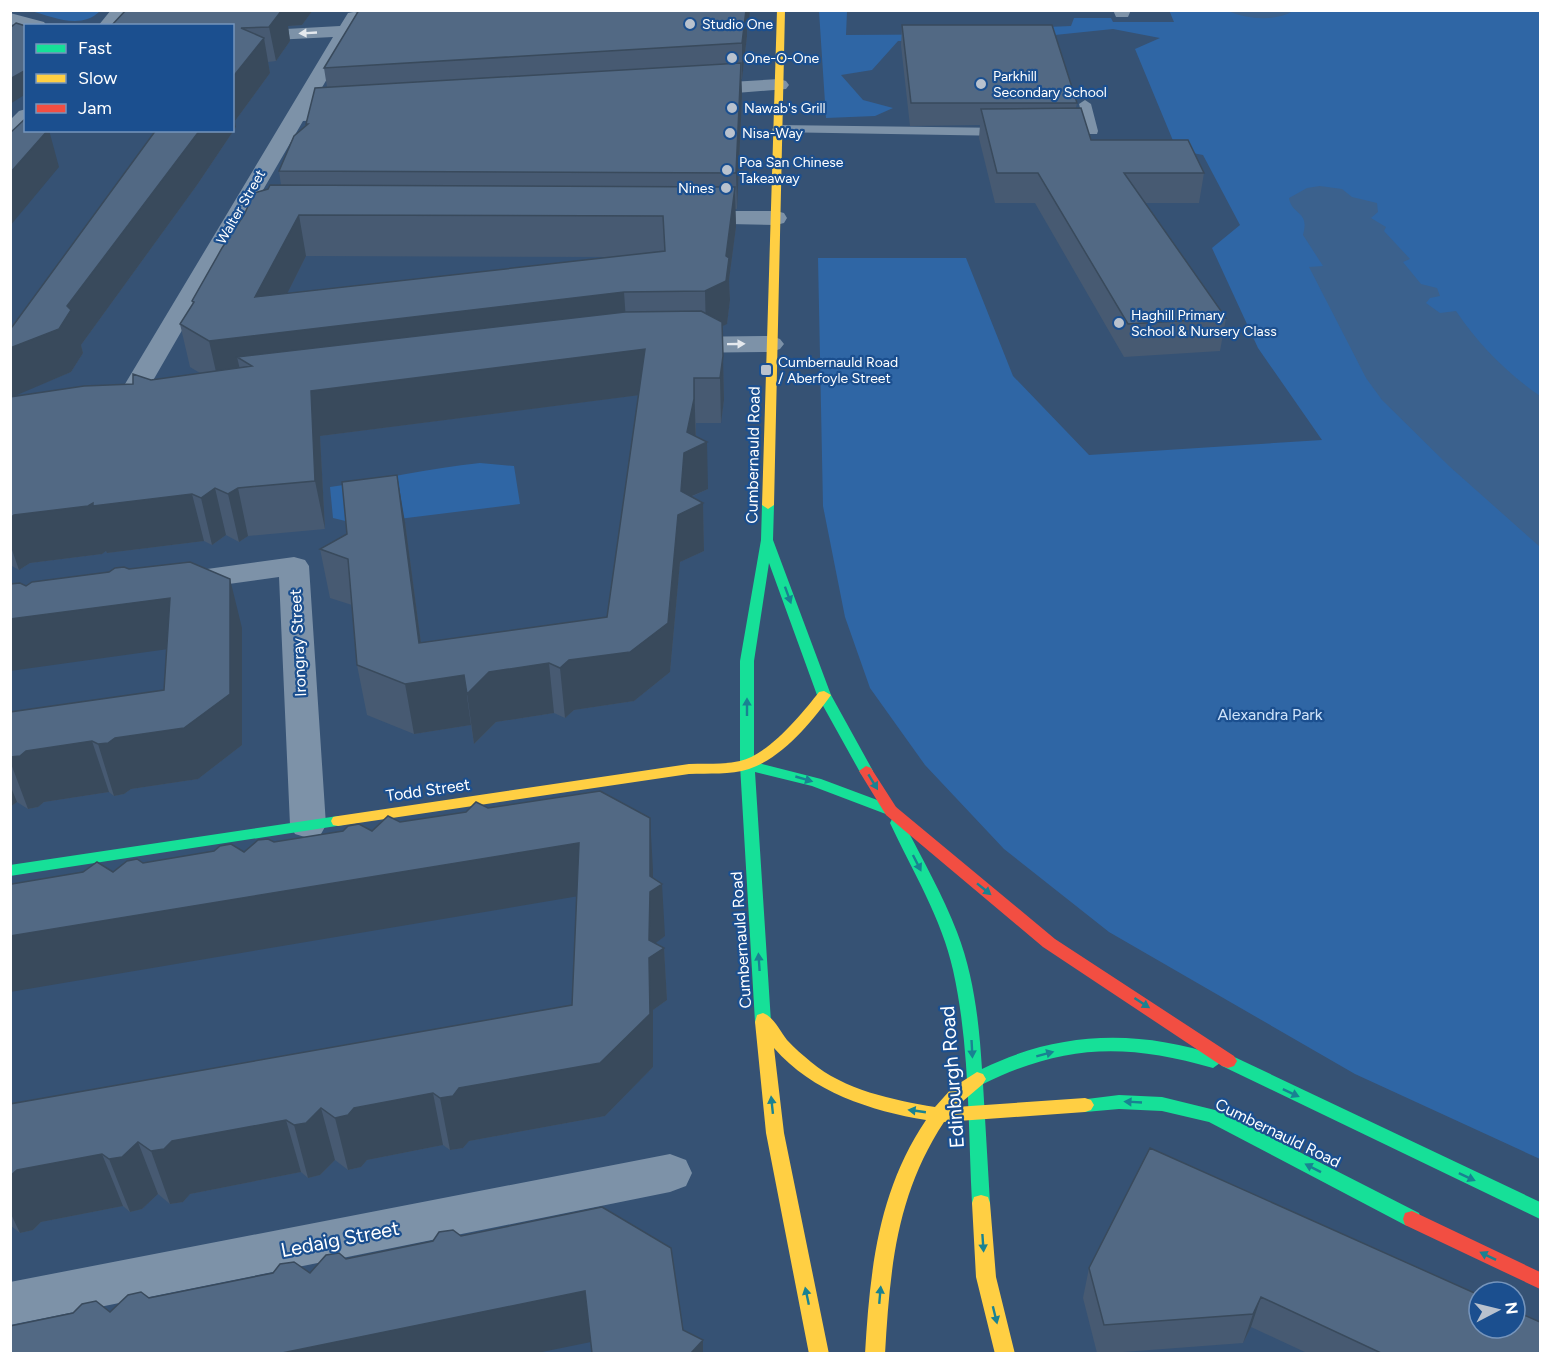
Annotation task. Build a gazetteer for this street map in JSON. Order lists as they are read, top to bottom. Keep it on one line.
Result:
{"streets":{"main road":["Cumbernauld Road","Todd Street","Edinburgh Road"],"street":["Walter Street","Irongray Street","Ledaig Street"]},"crossings":[["Cumbernauld Road","Todd Street"],["Cumbernauld Road","Edinburgh Road"],["Irongray Street","Todd Street"]],"one_way":["Edinburgh Road"],"parks":["Alexandra Park"],"places":{"other":["Studio One","One-O-One","Parkhill Secondary School","Nawab's Grill","Nisa-Way","Poa San Chinese Takeaway","Nines","Haghill Primary School & Nursery Class"],"transit":["Cumbernauld Road / Aberfoyle Street"]},"legend":["Fast","Slow","Jam"],"north":"right"}
